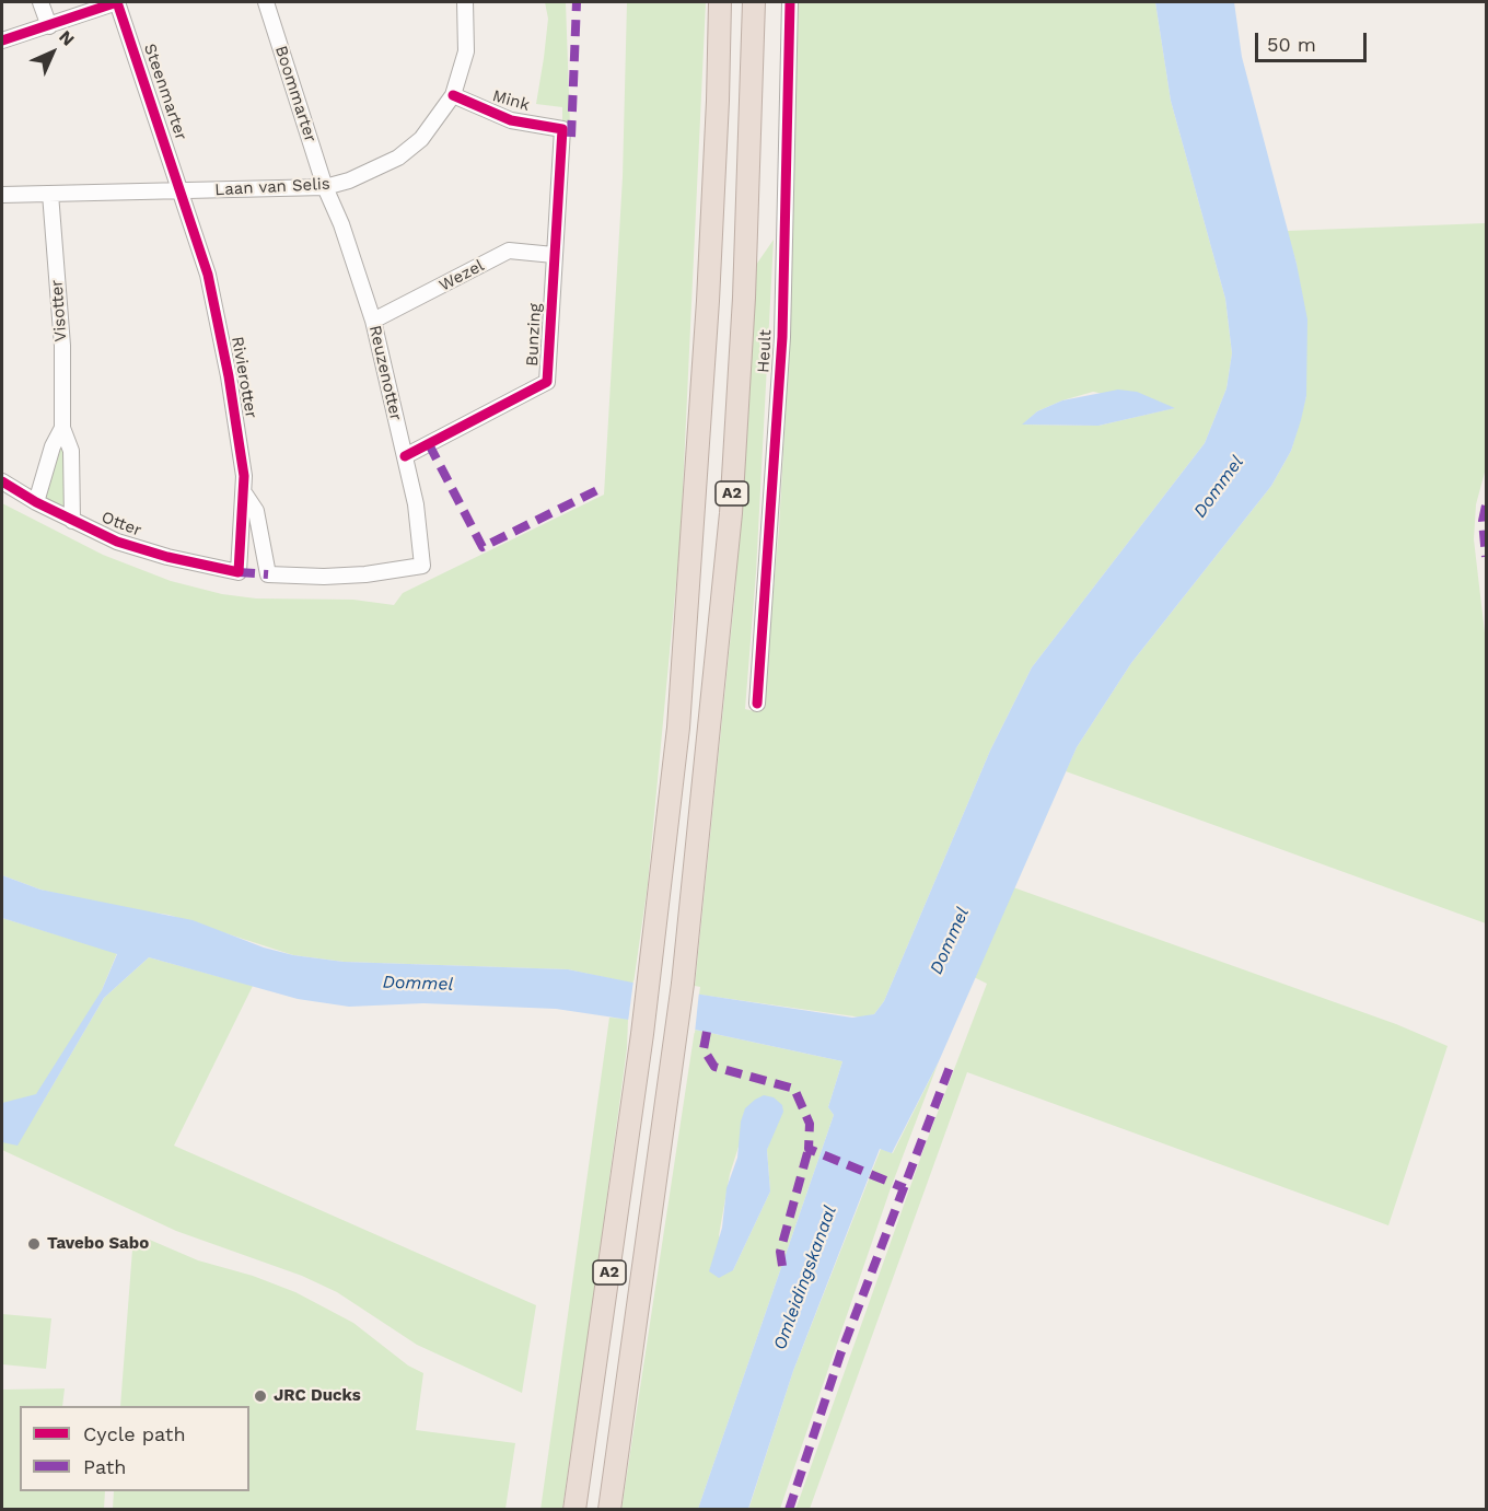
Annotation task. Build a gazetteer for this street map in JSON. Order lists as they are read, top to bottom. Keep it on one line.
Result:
{"streets":{"highway":["A2"],"street":["Steenmarter","Boommarter","Mink","Laan van Selis","Wezel","Visotter","Bunzing","Heult","Reuzenotter","Rivierotter","Otter"]},"crossings":[["Steenmarter","Laan van Selis"],["Steenmarter","Rivierotter"],["Boommarter","Laan van Selis"],["Boommarter","Reuzenotter"],["Mink","Laan van Selis"],["Mink","Bunzing"],["Laan van Selis","Visotter"],["Laan van Selis","Reuzenotter"],["Laan van Selis","Rivierotter"],["Wezel","Bunzing"],["Wezel","Reuzenotter"],["Visotter","Otter"],["Bunzing","Reuzenotter"],["Reuzenotter","Rivierotter"],["Rivierotter","Otter"]],"water":["Dommel","Omleidingskanaal"],"places":["Tavebo Sabo","JRC Ducks"],"legend":["Cycle path","Path"],"scale_bar":"50 m","north":"top right"}
